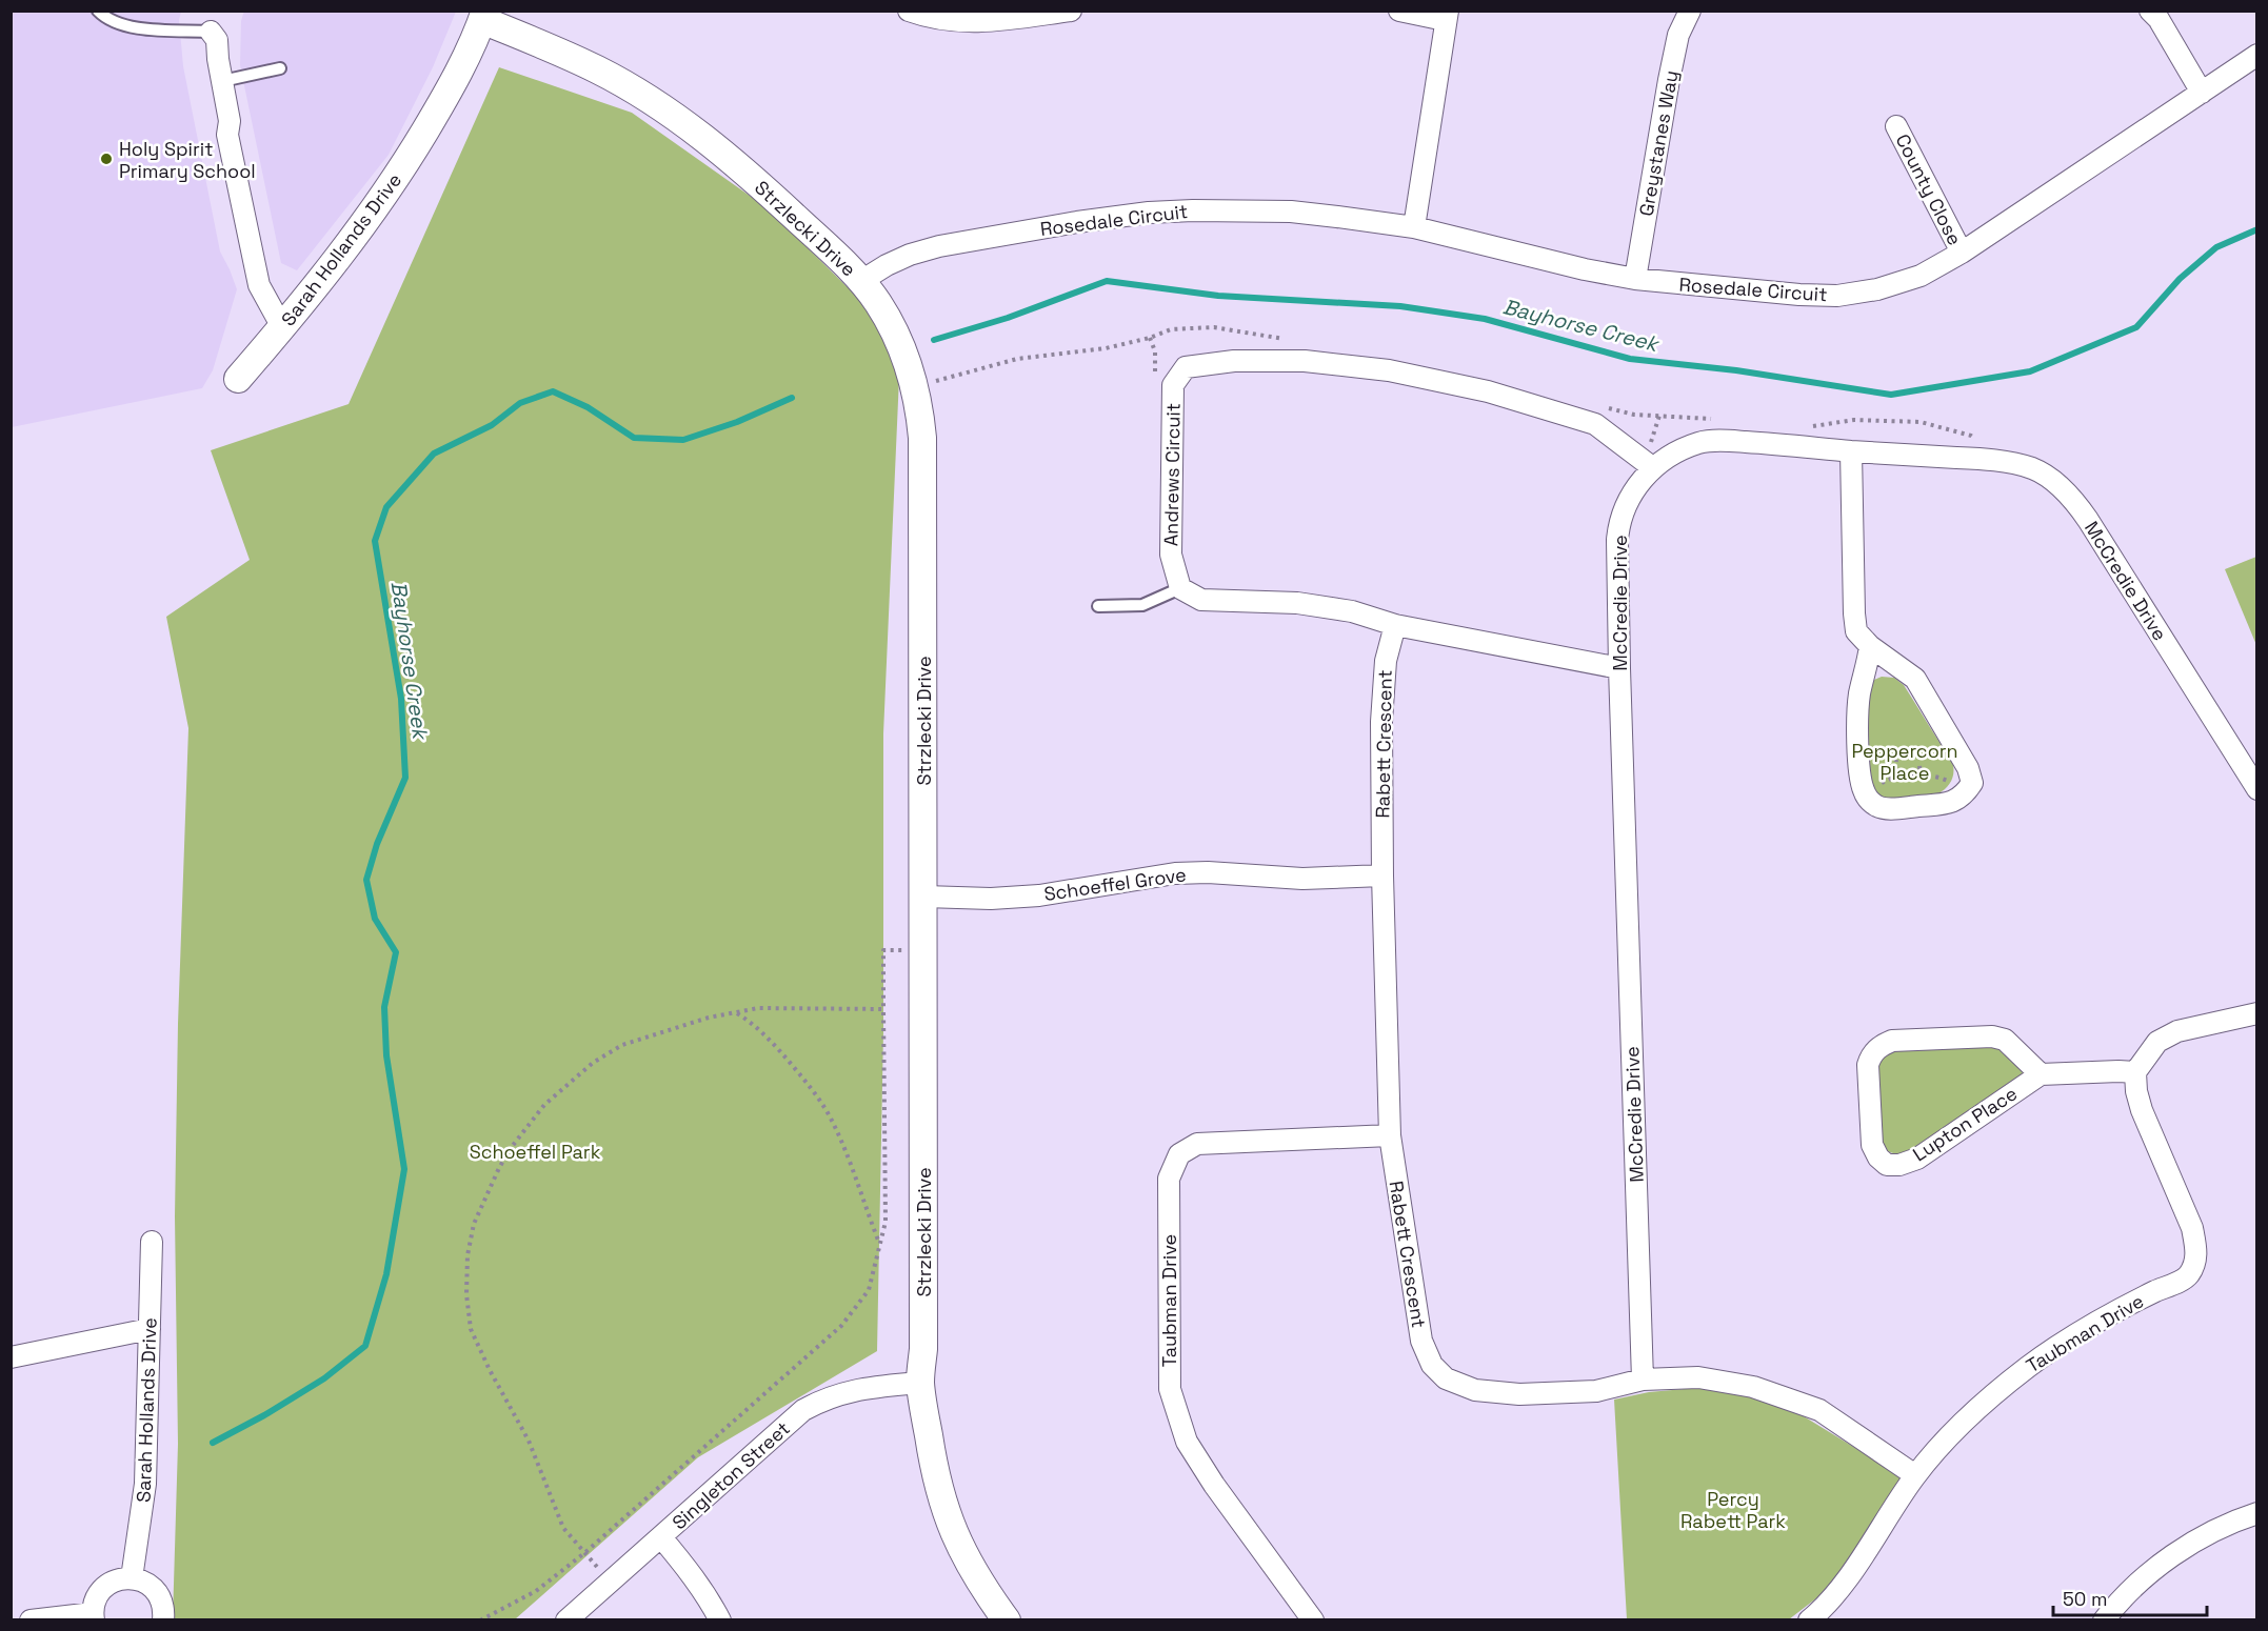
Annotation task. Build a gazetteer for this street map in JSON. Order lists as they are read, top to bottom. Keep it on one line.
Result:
{"streets":{"street":["Greystanes Way","County Close","Rosedale Circuit","Strzlecki Drive","Sarah Hollands Drive","Andrews Circuit","McCredie Drive","Rabett Crescent","Schoeffel Grove","Lupton Place","Taubman Drive","Singleton Street"]},"crossings":[["Greystanes Way","Rosedale Circuit"],["County Close","Rosedale Circuit"],["Rosedale Circuit","Strzlecki Drive"],["Strzlecki Drive","Sarah Hollands Drive"],["Strzlecki Drive","Schoeffel Grove"],["Strzlecki Drive","Singleton Street"],["Andrews Circuit","McCredie Drive"],["McCredie Drive","Rabett Crescent"],["Rabett Crescent","Schoeffel Grove"],["Rabett Crescent","Taubman Drive"]],"water":["Bayhorse Creek"],"parks":["Peppercorn Place","Schoeffel Park","Percy Rabett Park"],"places":["Holy Spirit Primary School"],"scale_bar":"50 m"}
